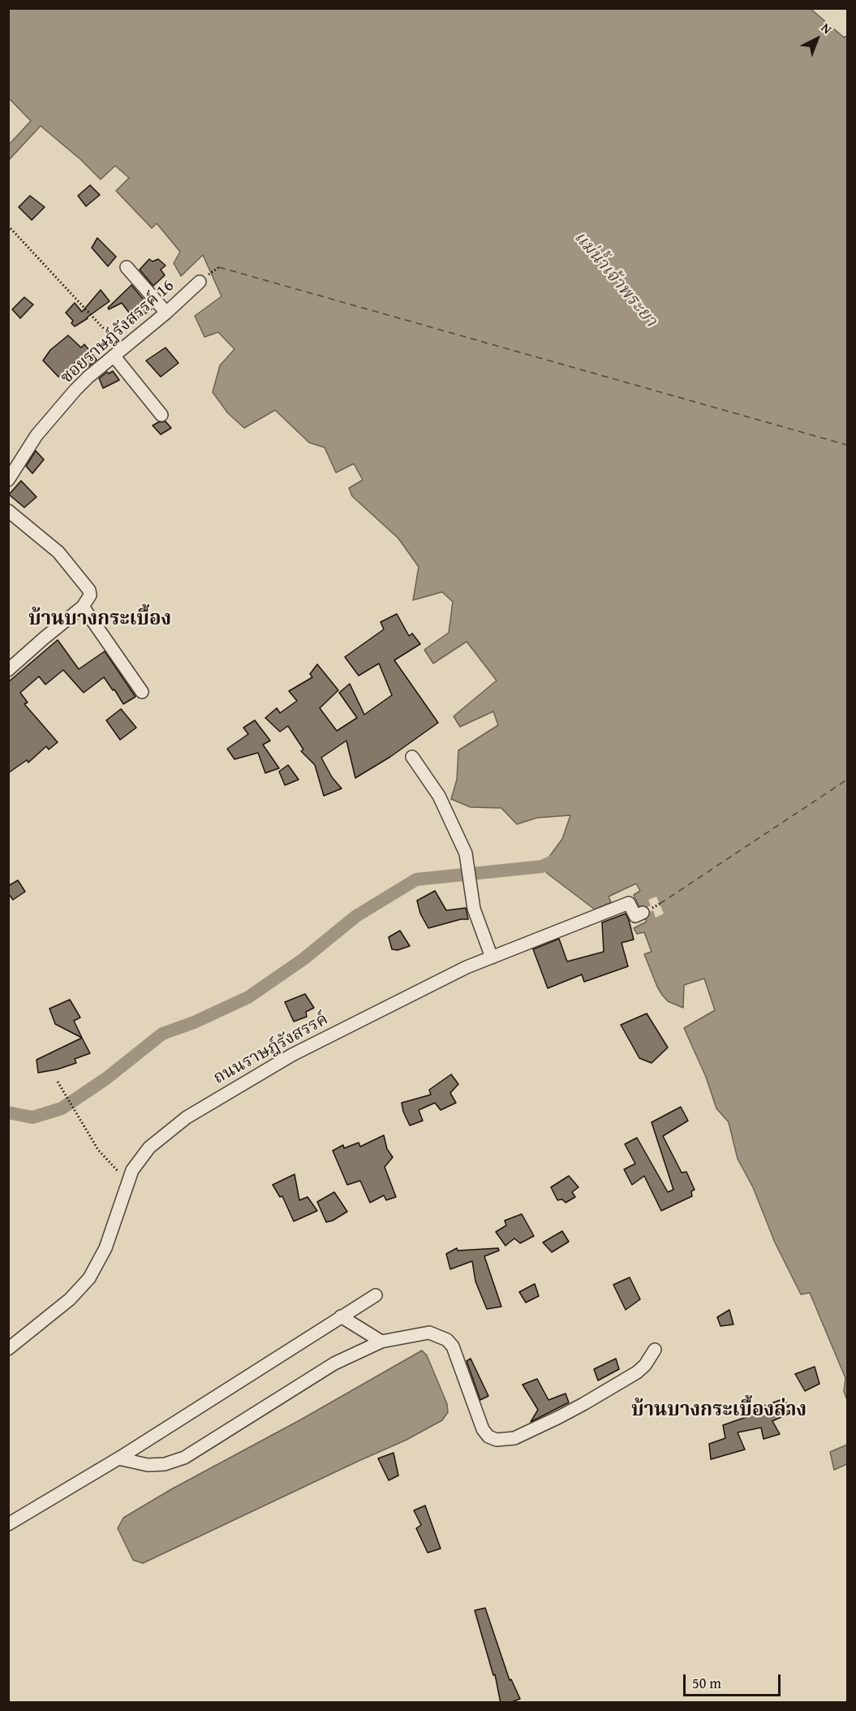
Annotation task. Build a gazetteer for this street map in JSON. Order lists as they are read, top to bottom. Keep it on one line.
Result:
{"streets":{"street":["ซอยราษฎ์รังสรรค์ 16","ถนนราษฎ์รังสรรค์"]},"districts":["บ้านบางกระเบื้อง","บ้านบางกระเบื้องล่าง"],"water":["แม่น้ำเจ้าพระยา"],"scale_bar":"50 m","north":"top right"}
